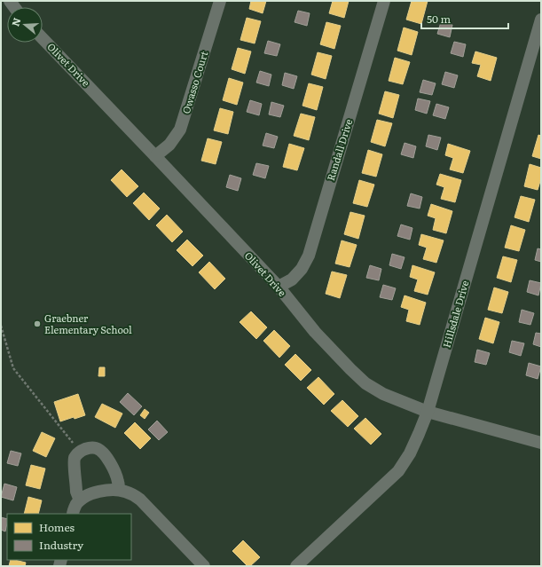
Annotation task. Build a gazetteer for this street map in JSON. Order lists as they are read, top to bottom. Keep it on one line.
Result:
{"streets":{"street":["Olivet Drive","Owasso Court","Randall Drive","Hillsdale Drive"]},"crossings":[["Olivet Drive","Owasso Court"],["Olivet Drive","Randall Drive"],["Olivet Drive","Hillsdale Drive"]],"places":["Graebner Elementary School"],"legend":["Homes","Industry"],"scale_bar":"50 m","north":"left"}
